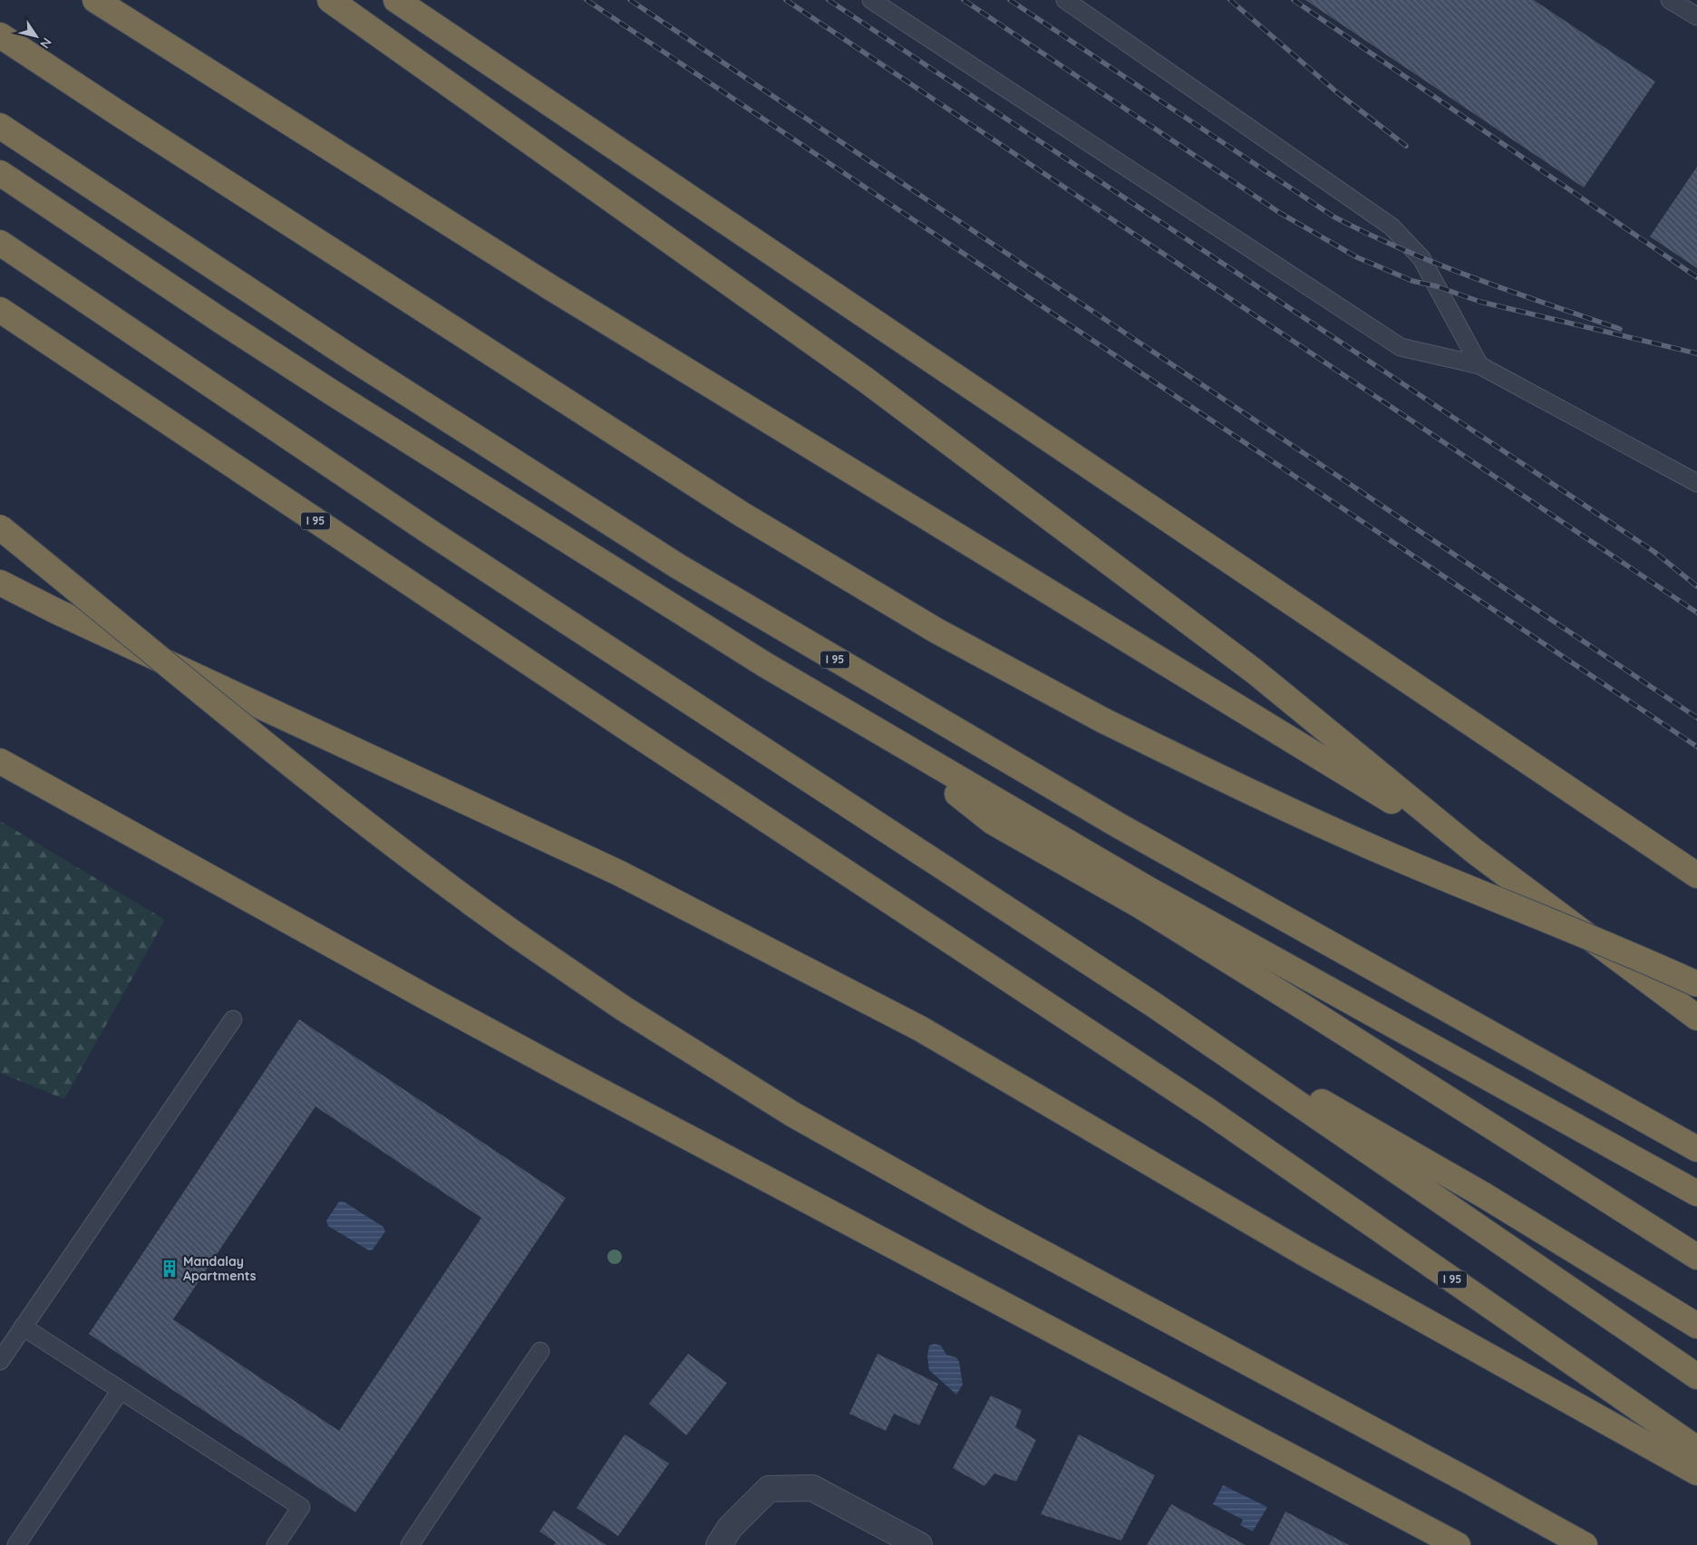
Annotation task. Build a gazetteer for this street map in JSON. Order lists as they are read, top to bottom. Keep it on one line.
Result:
{"streets":{"highway":["I 95"]},"places":{"building":["Mandalay Apartments"]},"north":"bottom right"}
